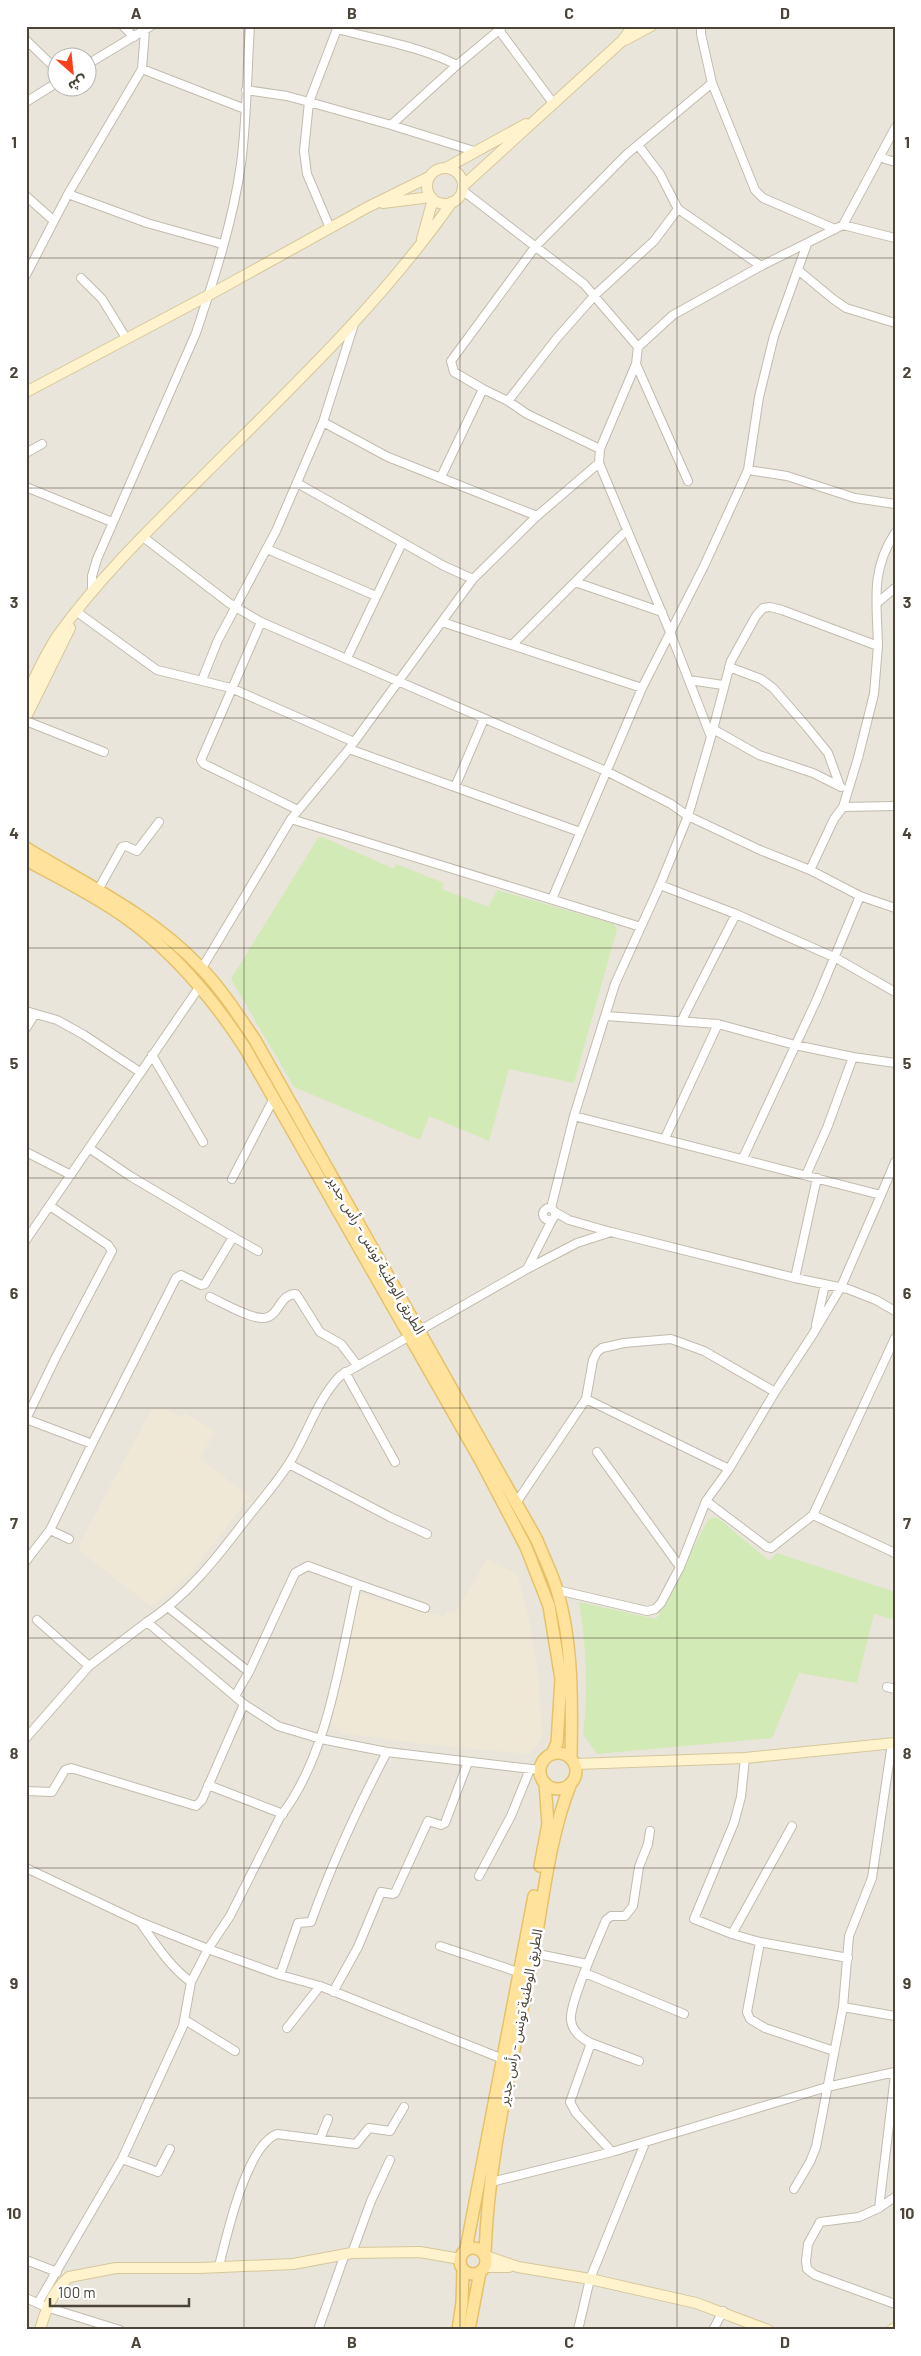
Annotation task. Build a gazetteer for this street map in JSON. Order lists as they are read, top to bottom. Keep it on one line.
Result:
{"streets":{"main road":["الطريق الوطنية تونس - رأس جدير"]},"scale_bar":"100 m","north":"bottom right","grid":{"columns":["A","B","C","D"],"rows":["1","2","3","4","5","6","7","8","9","10"]}}
